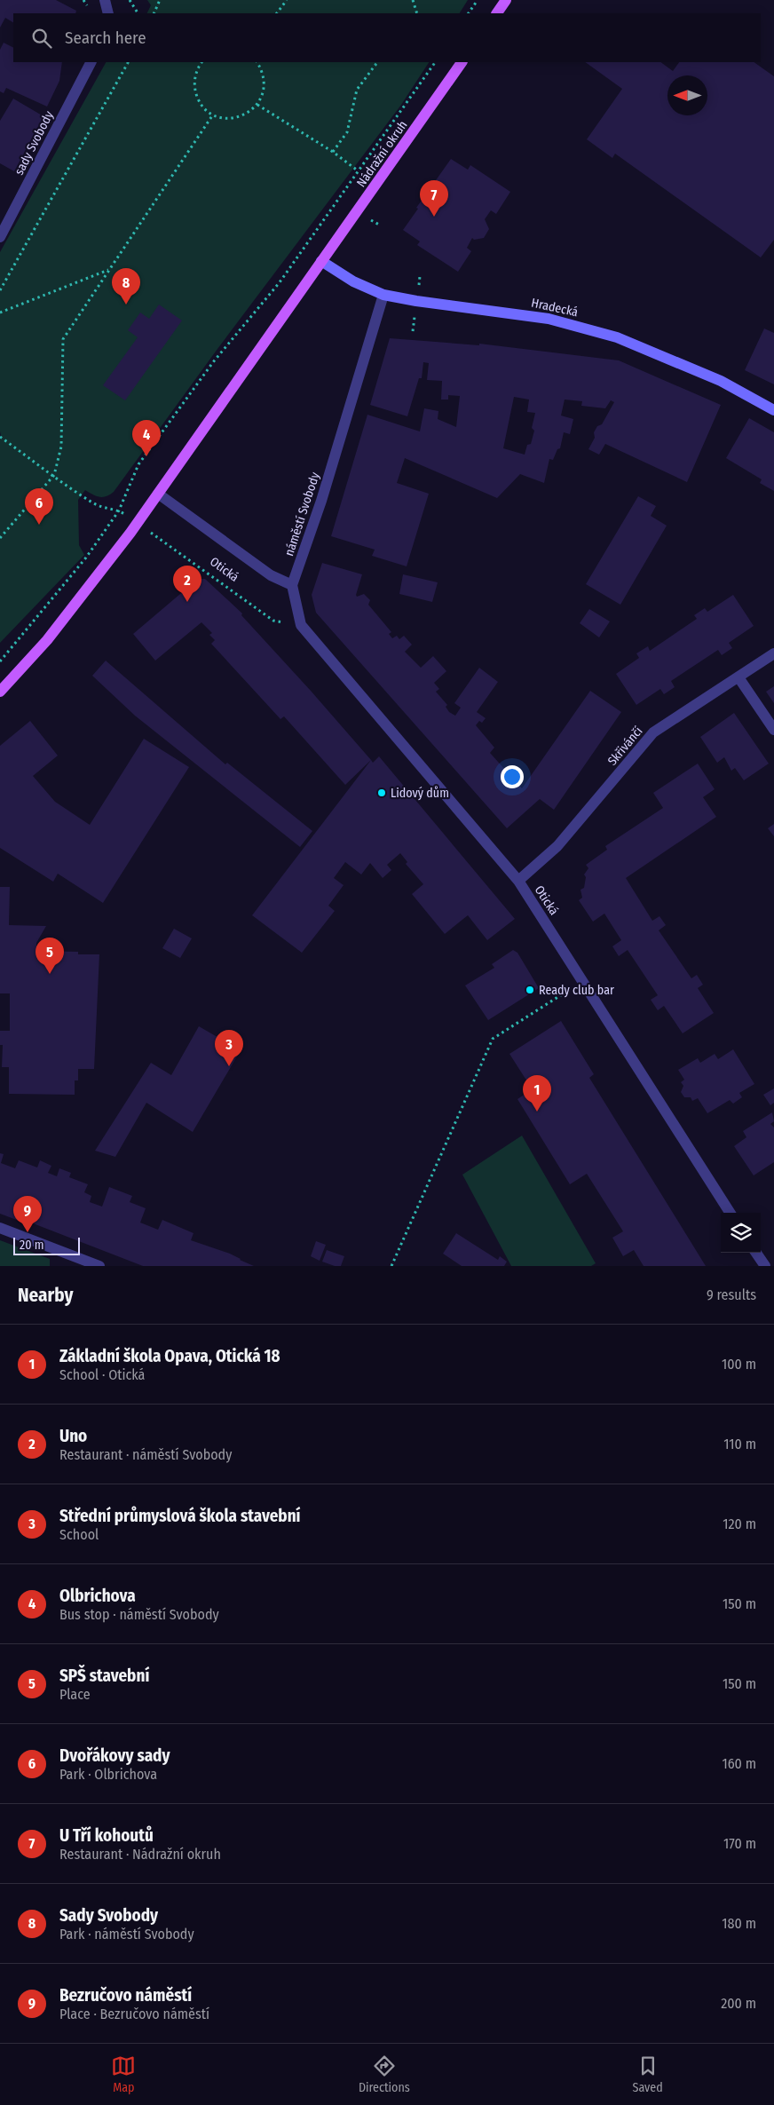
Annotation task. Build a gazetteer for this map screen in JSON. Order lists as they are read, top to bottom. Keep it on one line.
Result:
{"streets":{"main road":["Nádražní okruh","Hradecká"],"street":["sady Svobody","náměstí Svobody","Otická","Skřivánčí"]},"crossings":[["Nádražní okruh","Hradecká"],["Hradecká","náměstí Svobody"],["náměstí Svobody","Otická"],["Otická","Skřivánčí"]],"places":["Lidový dům","Ready club bar"],"scale_bar":"20 m","north":"left","page":{"search":"Search here","pins":["7","8","4","6","2","5","3","1","9"],"scale":"20 m","heading":["Nearby","9 results"],"list":[{"mark":"1","name":"Základní škola Opava, Otická 18","note":"School · Otická","value":"100 m"},{"mark":"2","name":"Uno","note":"Restaurant · náměstí Svobody","value":"110 m"},{"mark":"3","name":"Střední průmyslová škola stavební","note":"School","value":"120 m"},{"mark":"4","name":"Olbrichova","note":"Bus stop · náměstí Svobody","value":"150 m"},{"mark":"5","name":"SPŠ stavební","note":"Place","value":"150 m"},{"mark":"6","name":"Dvořákovy sady","note":"Park · Olbrichova","value":"160 m"},{"mark":"7","name":"U Tří kohoutů","note":"Restaurant · Nádražní okruh","value":"170 m"},{"mark":"8","name":"Sady Svobody","note":"Park · náměstí Svobody","value":"180 m"},{"mark":"9","name":"Bezručovo náměstí","note":"Place · Bezručovo náměstí","value":"200 m"}],"nav":["Map","Directions","Saved"]}}
